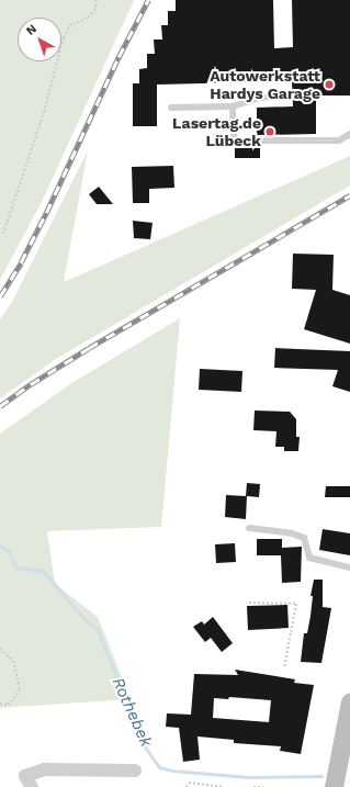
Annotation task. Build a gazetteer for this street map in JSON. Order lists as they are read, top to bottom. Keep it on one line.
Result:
{"water":["Rothebek"],"places":["Autowerkstatt Hardys Garage","Lasertag.de Lübeck"],"north":"top left"}
